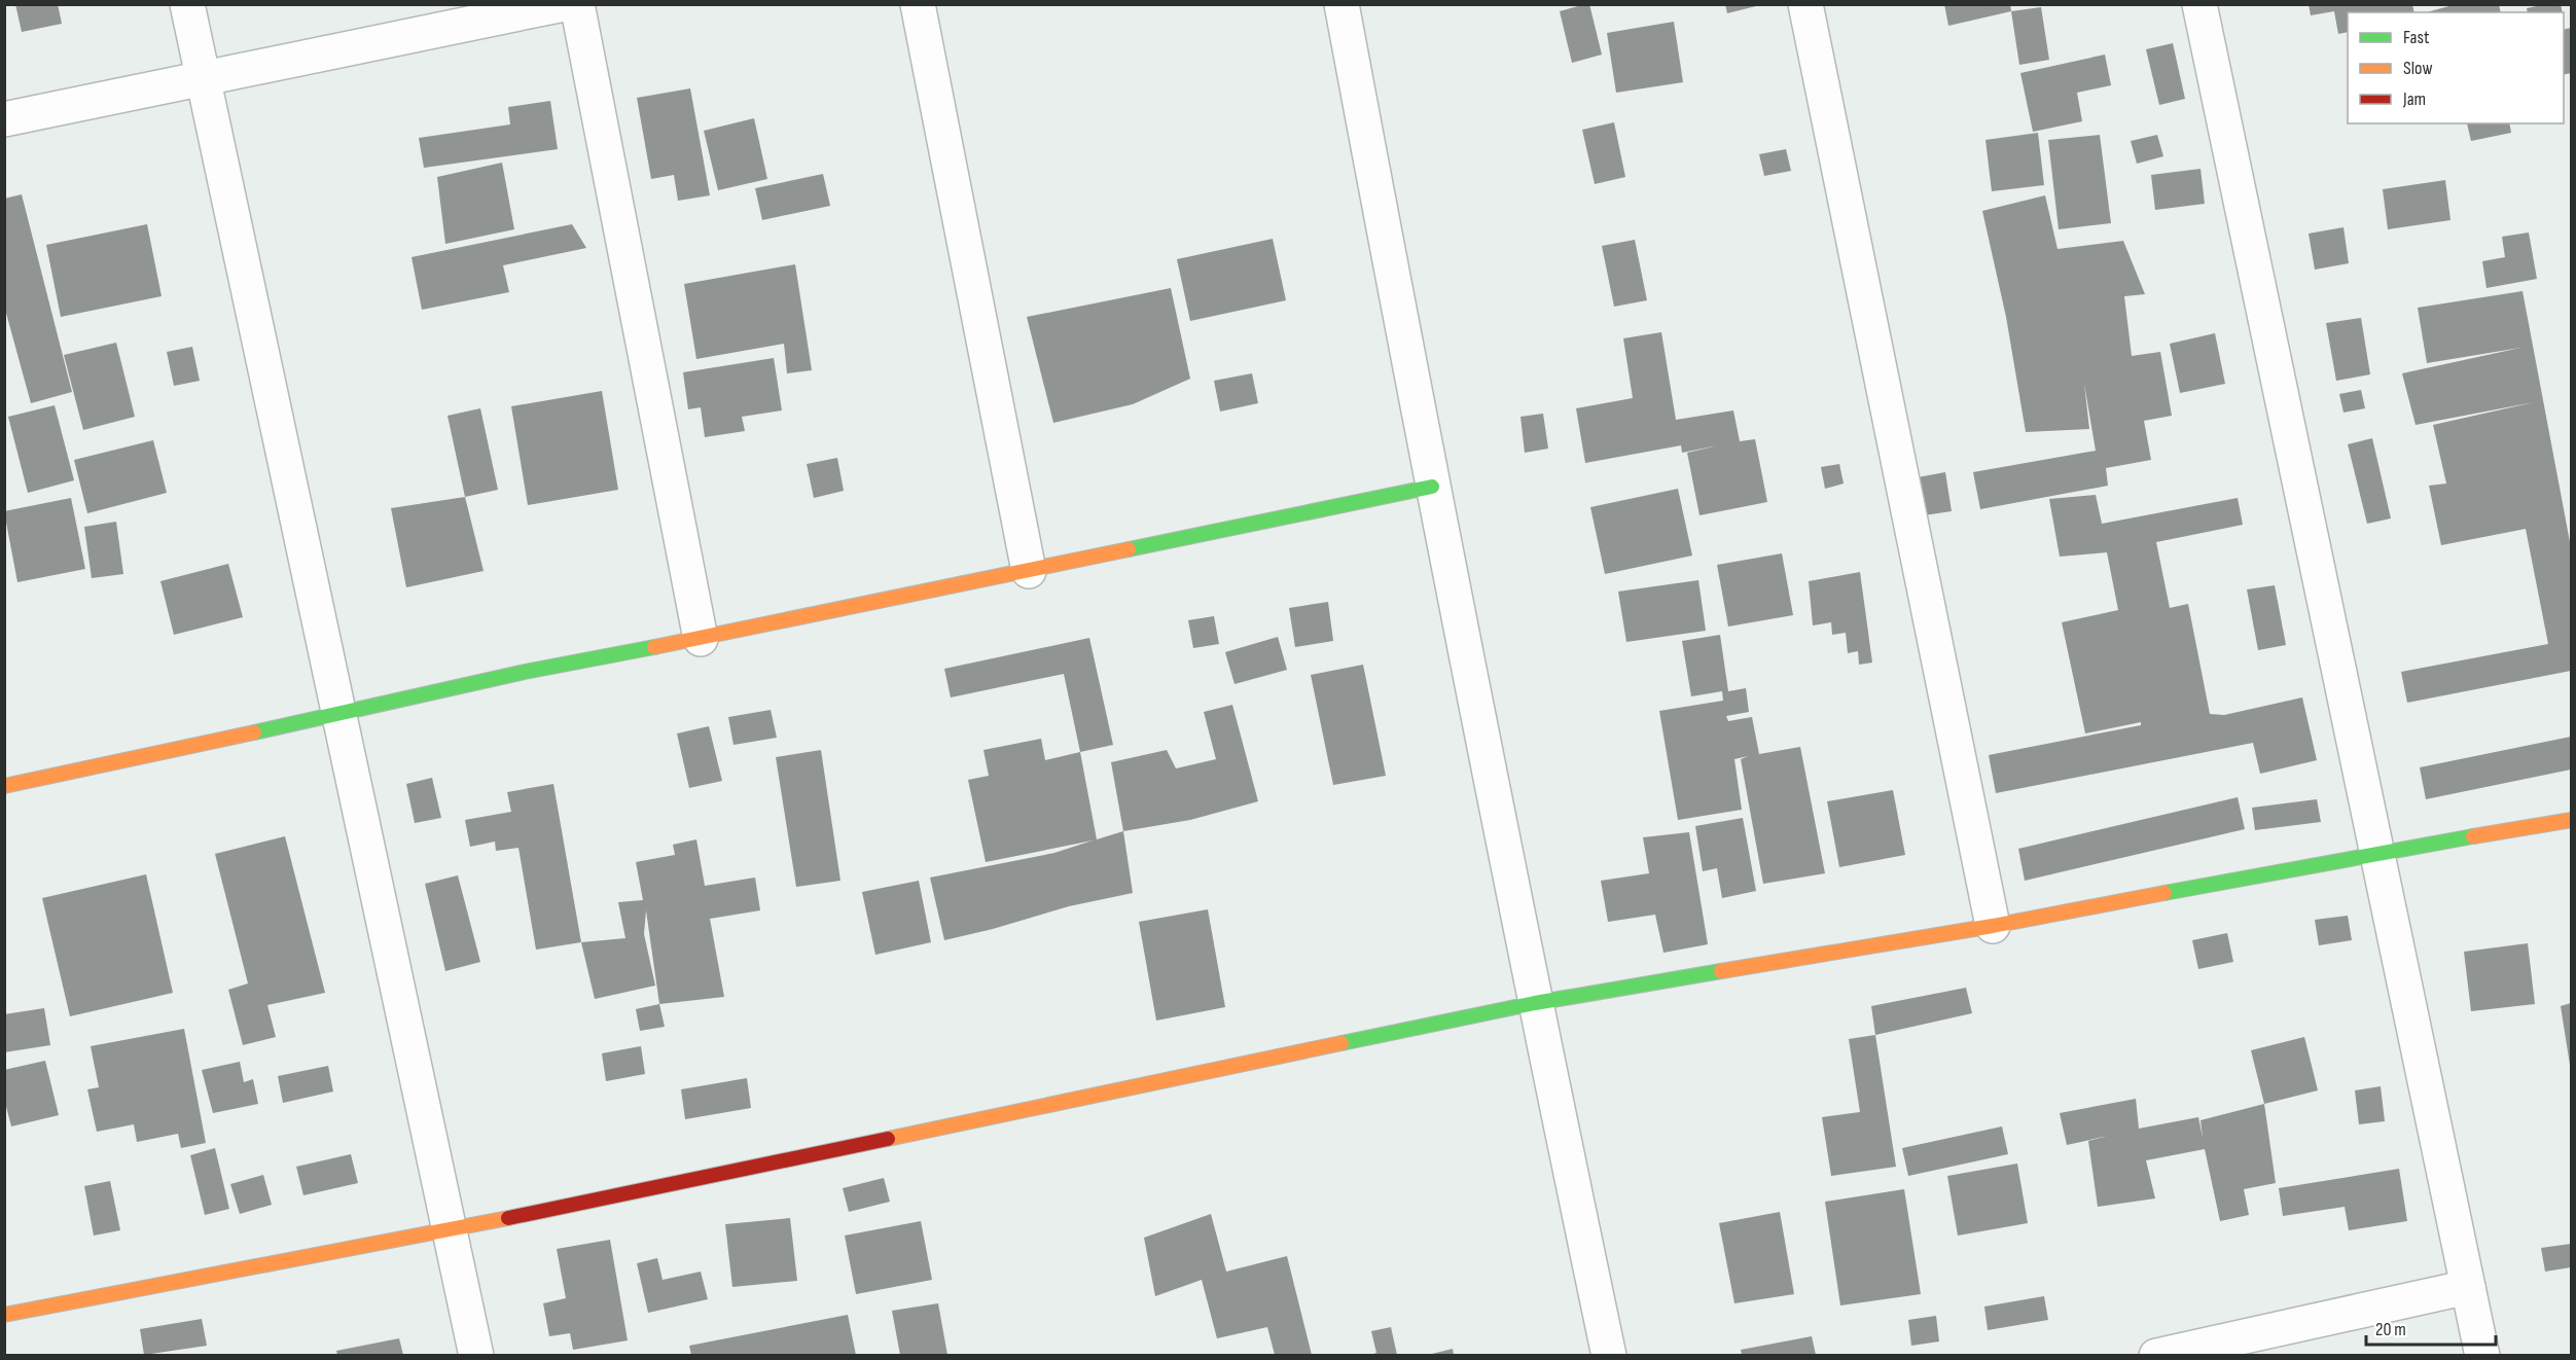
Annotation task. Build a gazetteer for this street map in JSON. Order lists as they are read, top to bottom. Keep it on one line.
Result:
{"legend":["Fast","Slow","Jam"],"scale_bar":"20 m"}
